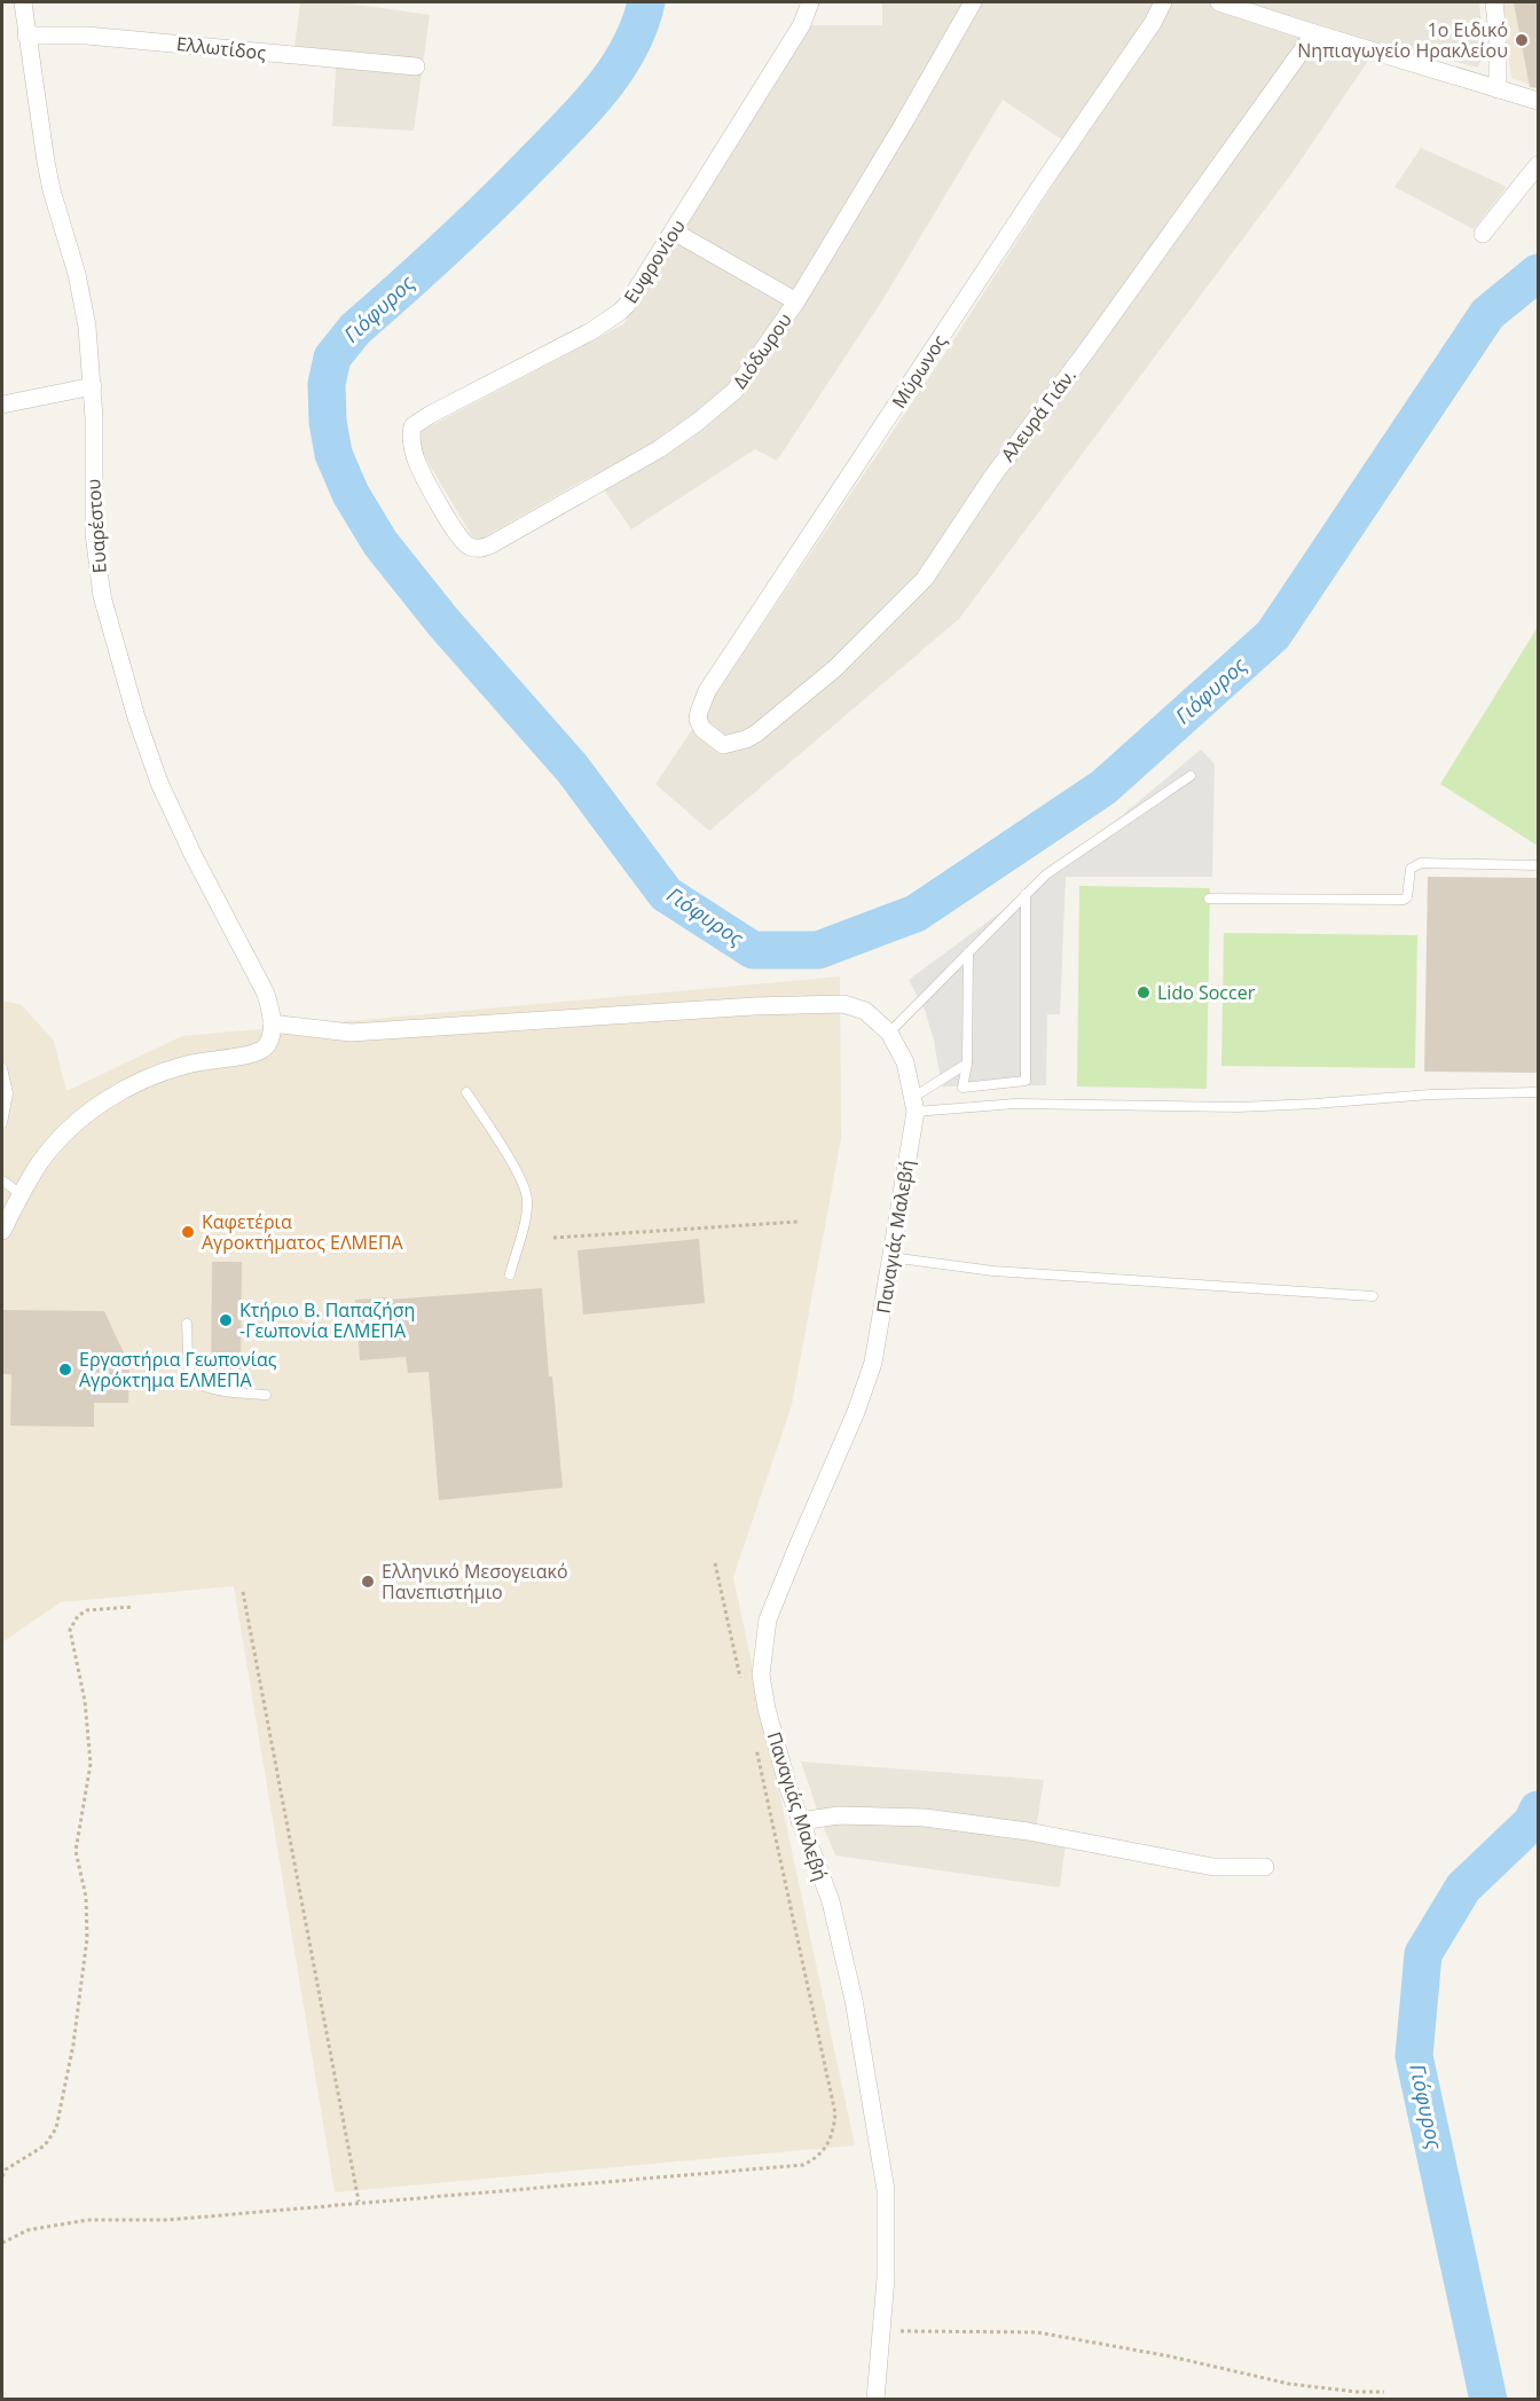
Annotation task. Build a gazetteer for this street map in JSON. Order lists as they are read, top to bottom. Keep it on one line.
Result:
{"streets":{"street":["Ελλωτίδος","Ευφρονίου","Διόδωρου","Μύρωνος","Αλευρά Γιάν.","Ευαρέστου","Παναγιάς Μαλεβή"]},"crossings":[["Ελλωτίδος","Ευαρέστου"],["Ευφρονίου","Διόδωρου"],["Μύρωνος","Αλευρά Γιάν."],["Ευαρέστου","Παναγιάς Μαλεβή"]],"water":["Γιόφυρος"],"places":["1ο Ειδικό Νηπιαγωγείο Ηρακλείου","Lido Soccer","Καφετέρια Αγροκτήματος ΕΛΜΕΠΑ","Κτήριο Β. Παπαζήση -Γεωπονία ΕΛΜΕΠΑ","Εργαστήρια Γεωπονίας Αγρόκτημα ΕΛΜΕΠΑ","Ελληνικό Μεσογειακό Πανεπιστήμιο"]}
